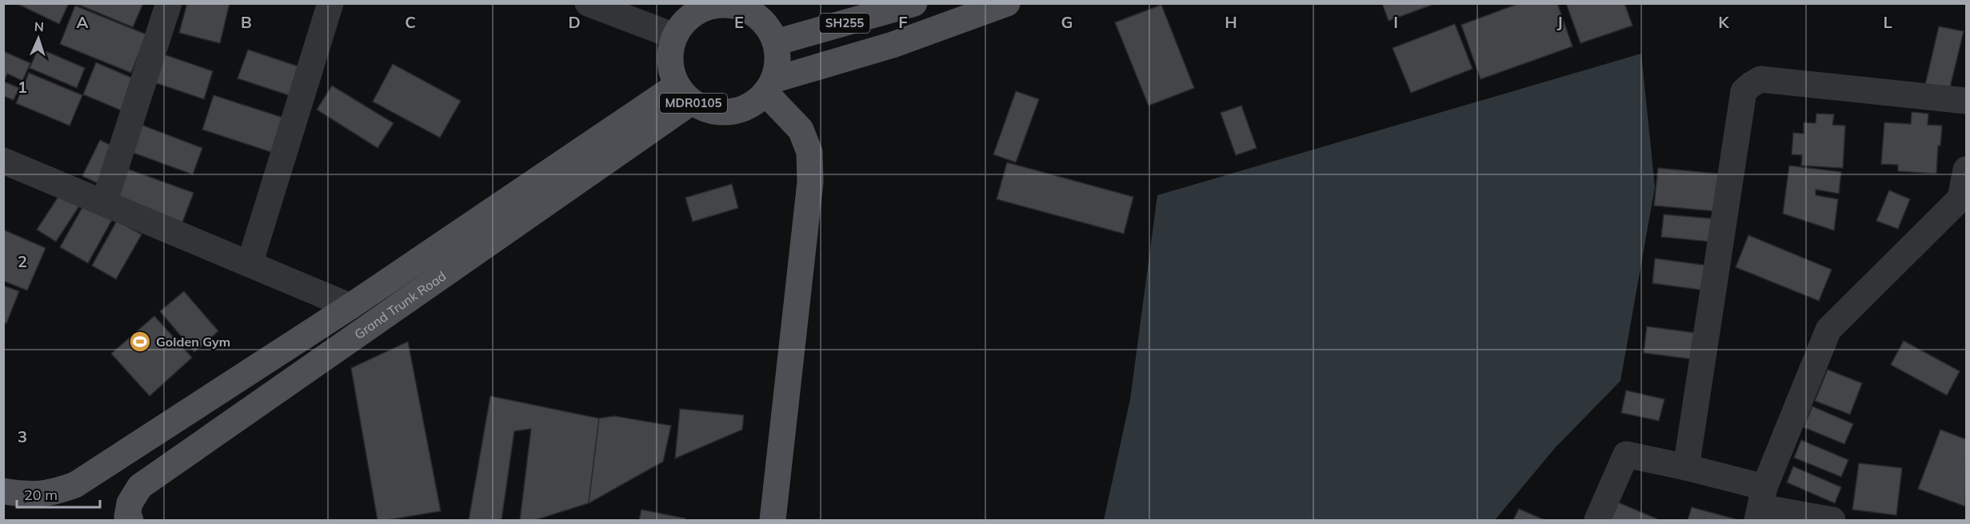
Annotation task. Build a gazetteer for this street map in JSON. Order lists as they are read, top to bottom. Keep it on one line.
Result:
{"streets":{"main road":["SH255","MDR0105","Grand Trunk Road"]},"crossings":[["SH255","MDR0105"],["SH255","Grand Trunk Road"],["MDR0105","Grand Trunk Road"]],"places":{"sports":["Golden Gym"]},"scale_bar":"20 m","north":"top","grid":{"columns":["A","B","C","D","E","F","G","H","I","J","K","L"],"rows":["1","2","3"]}}
